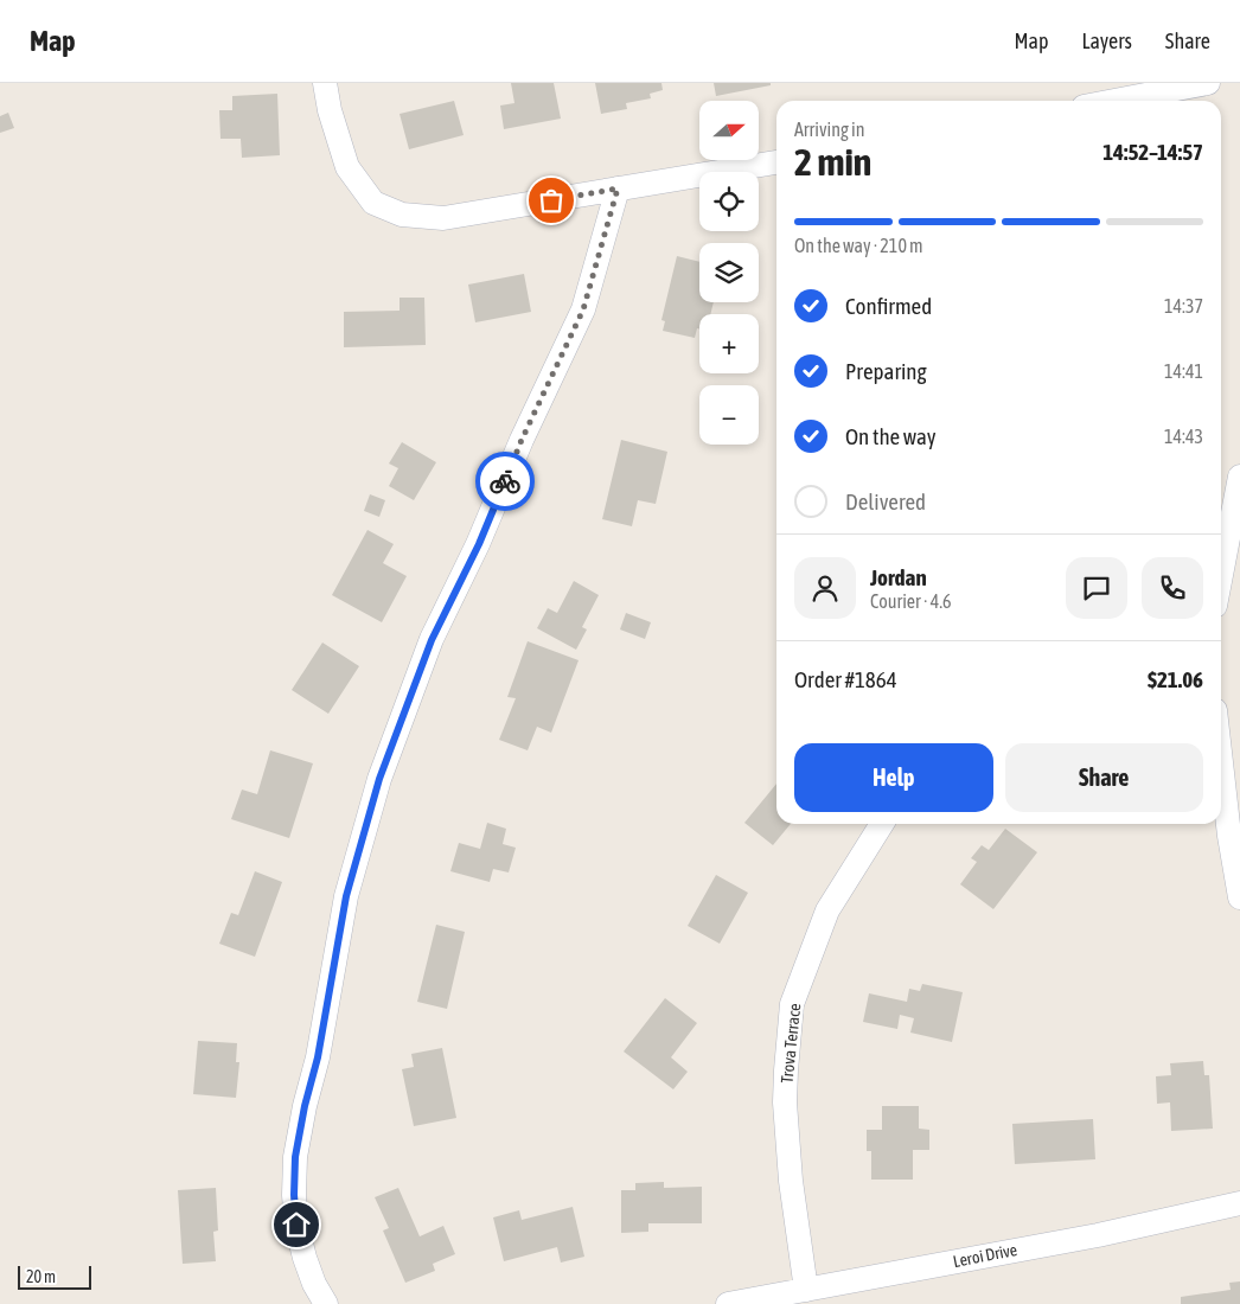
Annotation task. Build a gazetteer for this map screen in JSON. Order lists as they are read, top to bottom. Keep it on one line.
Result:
{"streets":{"street":["Trova Terrace","Leroi Drive"]},"crossings":[["Trova Terrace","Leroi Drive"]],"scale_bar":"20 m","north":"right","page":{"header":"Map","nav":["Map","Layers","Share"],"map_buttons":["+","−"],"heading":["2 min","Arriving in","14:52–14:57"],"panel":["Jordan","Courier · 4.6","Order #1864","$21.06"],"bar":"On the way · 210 m","list":[["Confirmed","14:37"],["Preparing","14:41"],["On the way","14:43"],"Delivered"],"buttons":["Help","Share"],"scale":"20 m"}}
